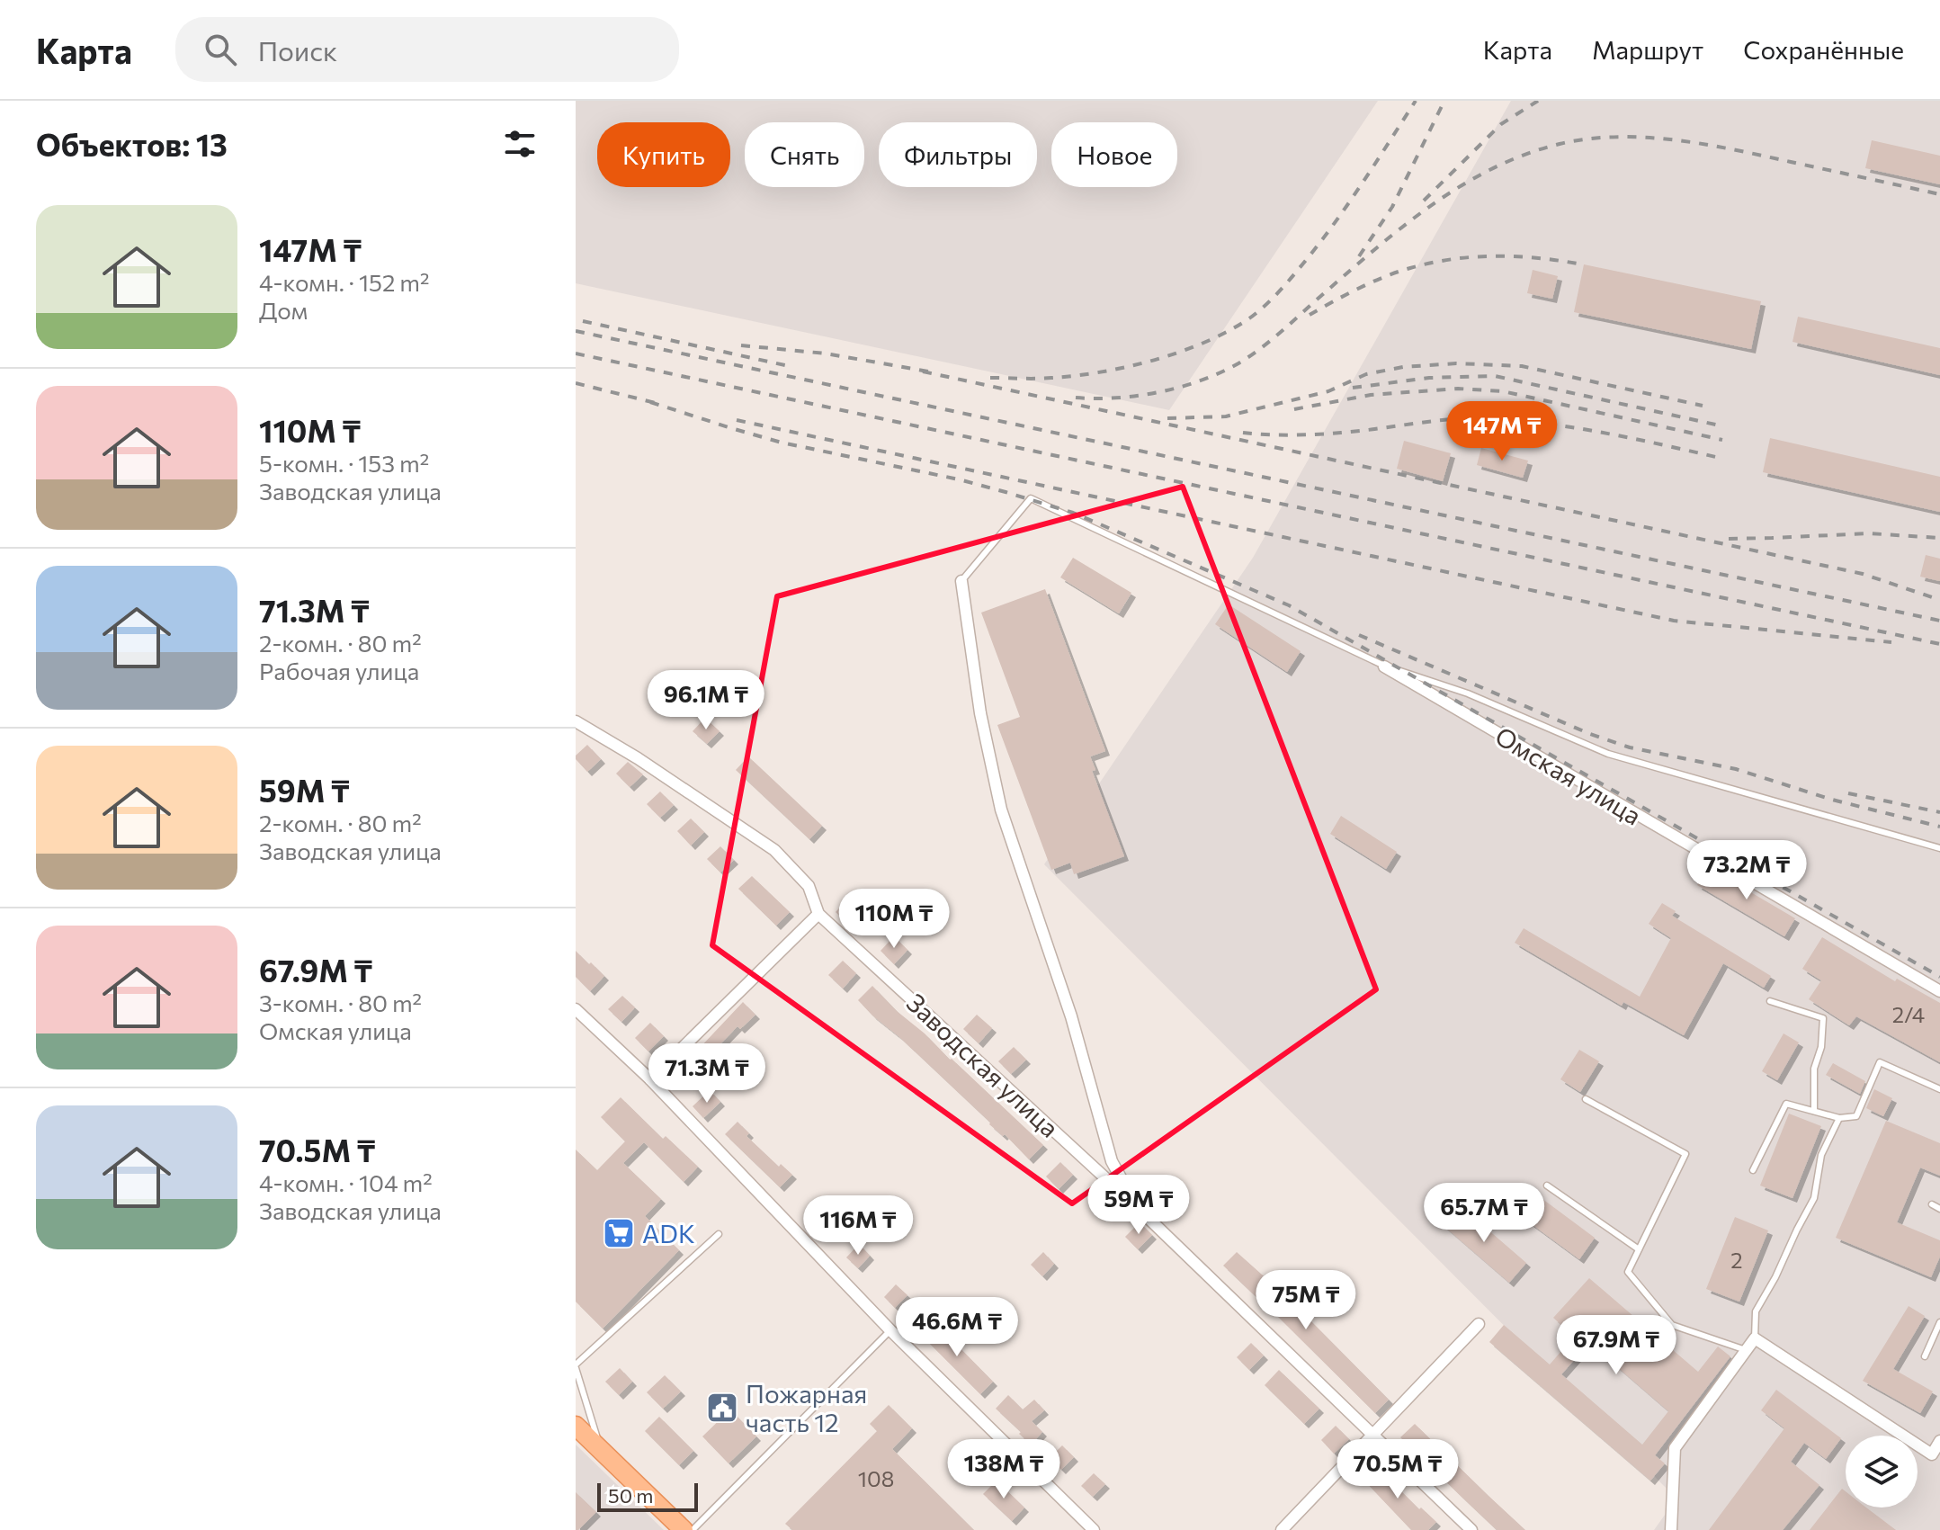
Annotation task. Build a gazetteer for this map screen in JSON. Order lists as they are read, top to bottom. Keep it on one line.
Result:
{"streets":{"street":["Омская улица","Заводская улица"]},"places":{"supermarket":["ADK"],"public building":["Пожарная часть 12"]},"house_numbers":["2/4","2","108"],"scale_bar":"50 m","page":{"header":"Карта","search":"Поиск","nav":["Карта","Маршрут","Сохранённые"],"heading":"Объектов: 13","chip":["Купить","Снять","Фильтры","Новое"],"list":[{"name":"147M ₸","note":"4-комн. · 152 m² · Дом"},{"name":"110M ₸","note":"5-комн. · 153 m² · Заводская улица"},{"name":"71.3M ₸","note":"2-комн. · 80 m² · Рабочая улица"},{"name":"59M ₸","note":"2-комн. · 80 m² · Заводская улица"},{"name":"67.9M ₸","note":"3-комн. · 80 m² · Омская улица"},{"name":"70.5M ₸","note":"4-комн. · 104 m² · Заводская улица"}],"price":["147M ₸","96.1M ₸","73.2M ₸","110M ₸","71.3M ₸","59M ₸","65.7M ₸","116M ₸","75M ₸","46.6M ₸","67.9M ₸","138M ₸","70.5M ₸"],"scale":"50 m"}}
